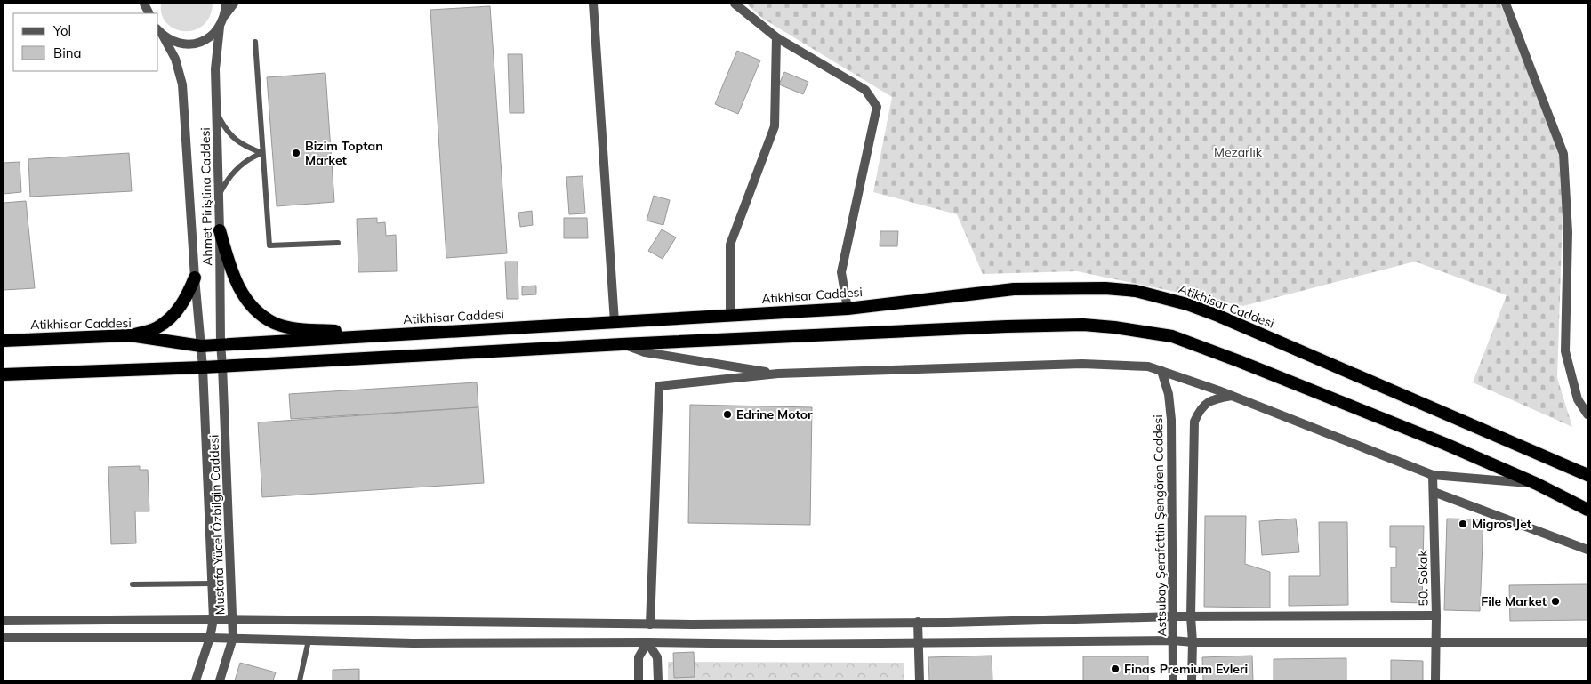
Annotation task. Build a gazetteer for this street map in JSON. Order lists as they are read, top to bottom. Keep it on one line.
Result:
{"streets":{"highway":["Atikhisar Caddesi"],"street":["Ahmet Piriştina Caddesi","Mustafa Yücel Özbilgin Caddesi","Astsubay Şerafettin Şengören Caddesi","50. Sokak"]},"crossings":[["Ahmet Piriştina Caddesi","Atikhisar Caddesi"],["Ahmet Piriştina Caddesi","Mustafa Yücel Özbilgin Caddesi"]],"parks":["Mezarlık"],"places":["Bizim Toptan Market","Edrine Motor","Migros Jet","File Market","Finas Premium Evleri"],"legend":["Yol","Bina"]}
